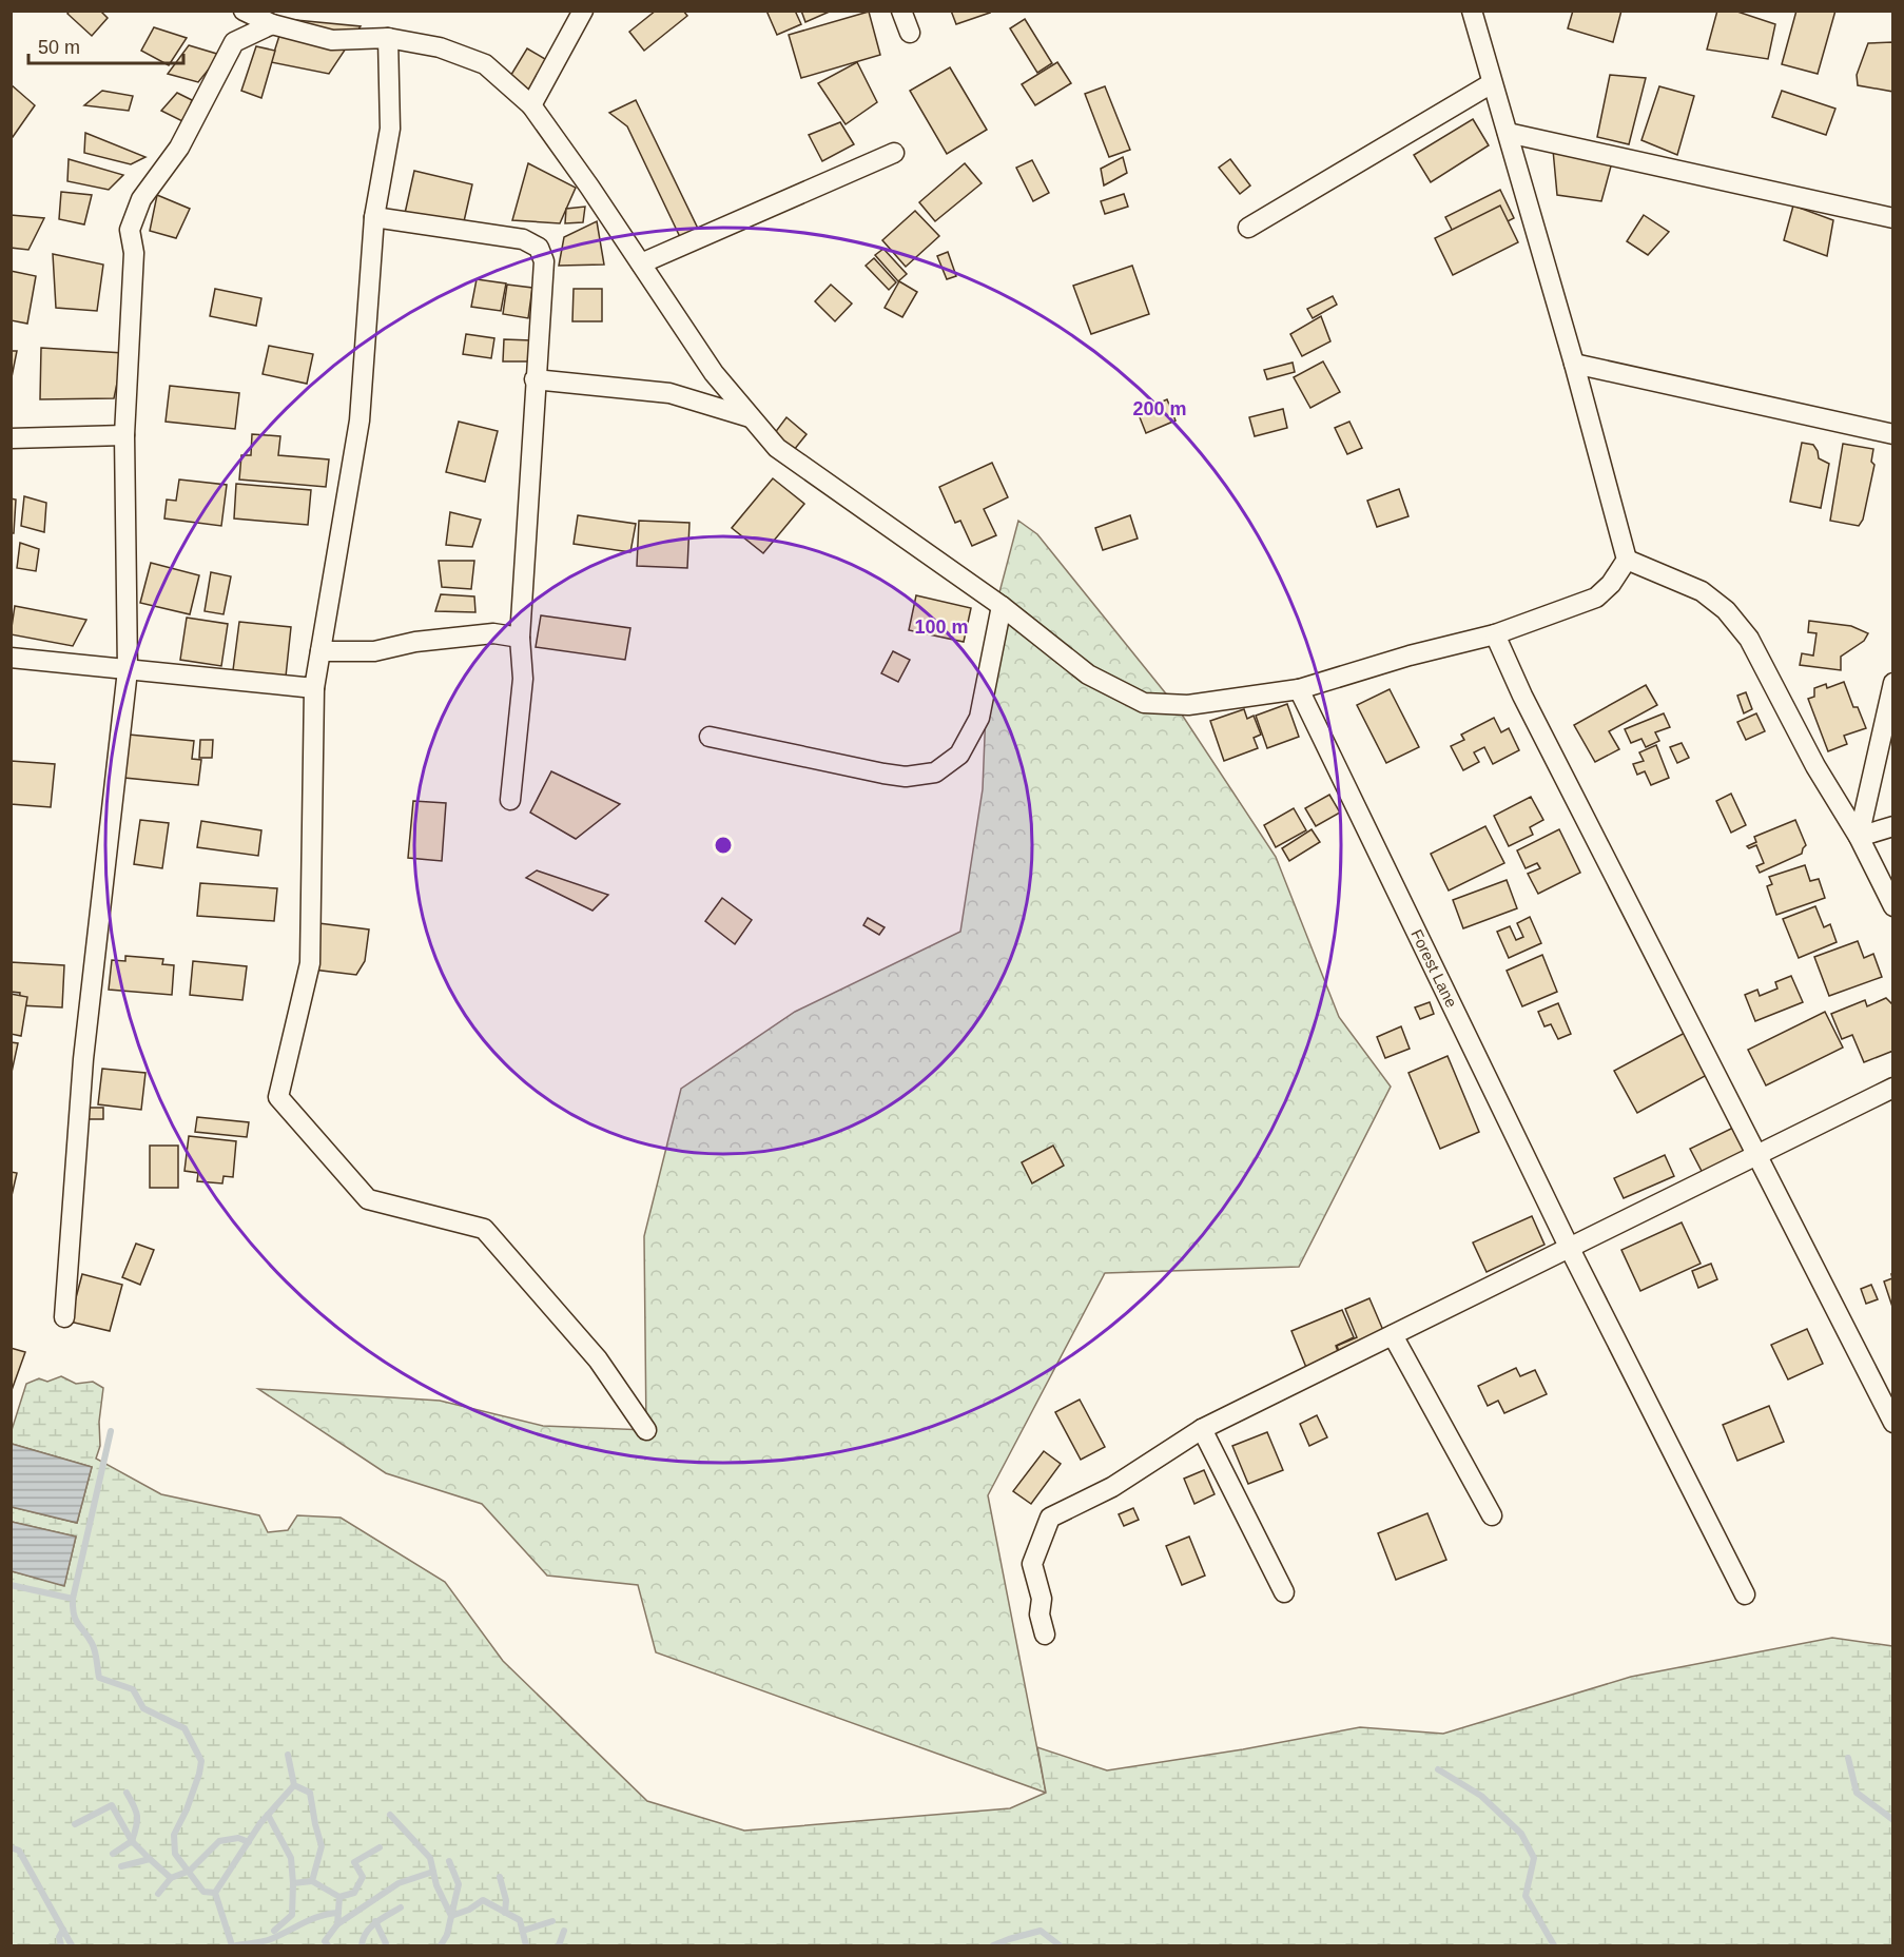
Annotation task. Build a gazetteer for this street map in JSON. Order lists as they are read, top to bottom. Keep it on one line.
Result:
{"streets":{"street":["Forest Lane"]},"scale_bar":"50 m","rings":["200 m","100 m"]}
